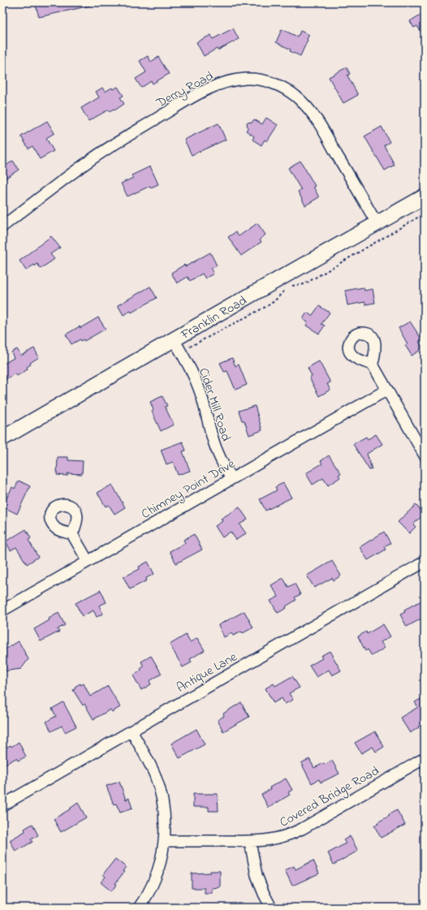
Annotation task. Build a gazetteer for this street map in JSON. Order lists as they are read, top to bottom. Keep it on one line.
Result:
{"streets":{"street":["Derry Road","Franklin Road","Cider Mill Road","Chimney Point Drive","Antique Lane","Covered Bridge Road"]},"crossings":[["Derry Road","Franklin Road"],["Franklin Road","Cider Mill Road"],["Cider Mill Road","Chimney Point Drive"]]}
